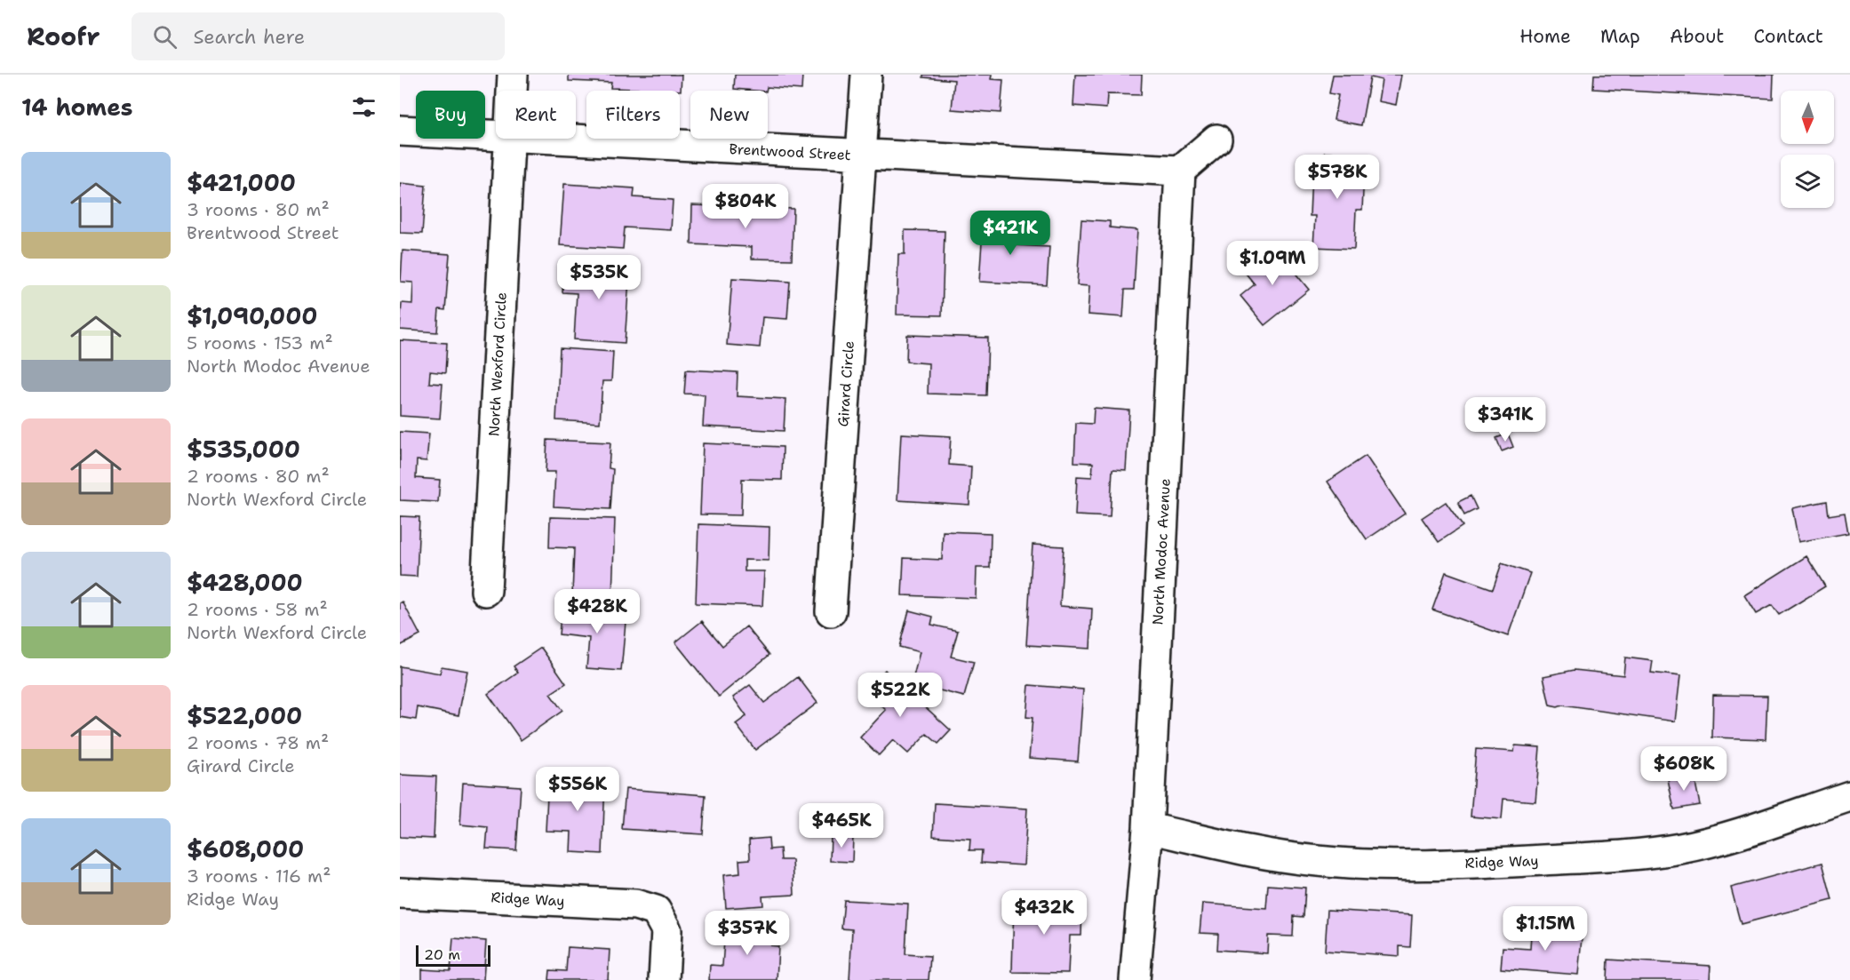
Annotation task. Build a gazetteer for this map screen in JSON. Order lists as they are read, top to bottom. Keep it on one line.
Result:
{"streets":{"street":["Brentwood Street","North Wexford Circle","Girard Circle","North Modoc Avenue","Ridge Way"]},"crossings":[["Brentwood Street","Girard Circle"],["Brentwood Street","North Modoc Avenue"],["North Modoc Avenue","Ridge Way"]],"scale_bar":"20 m","north":"bottom","page":{"header":"Roofr","search":"Search here","nav":["Home","Map","About","Contact"],"heading":"14 homes","chip":["Buy","Rent","Filters","New"],"list":[{"name":"$421,000","note":"3 rooms · 80 m² · Brentwood Street"},{"name":"$1,090,000","note":"5 rooms · 153 m² · North Modoc Avenue"},{"name":"$535,000","note":"2 rooms · 80 m² · North Wexford Circle"},{"name":"$428,000","note":"2 rooms · 58 m² · North Wexford Circle"},{"name":"$522,000","note":"2 rooms · 78 m² · Girard Circle"},{"name":"$608,000","note":"3 rooms · 116 m² · Ridge Way"}],"price":["$578K","$804K","$421K","$1.09M","$535K","$341K","$428K","$522K","$608K","$556K","$465K","$432K","$1.15M","$357K"],"scale":"20 m"}}
